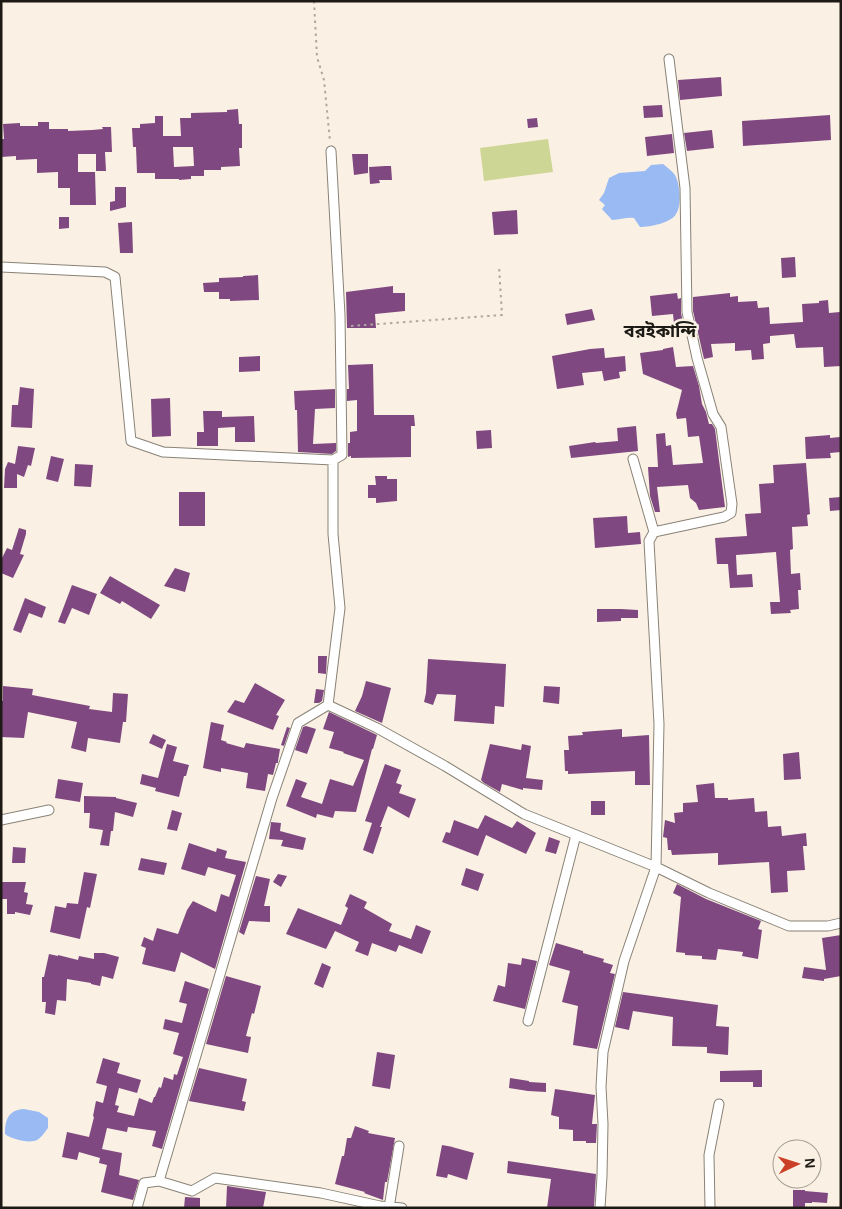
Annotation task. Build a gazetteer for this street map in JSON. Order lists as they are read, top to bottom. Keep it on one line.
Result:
{"districts":["বরইকান্দি"],"north":"right"}
